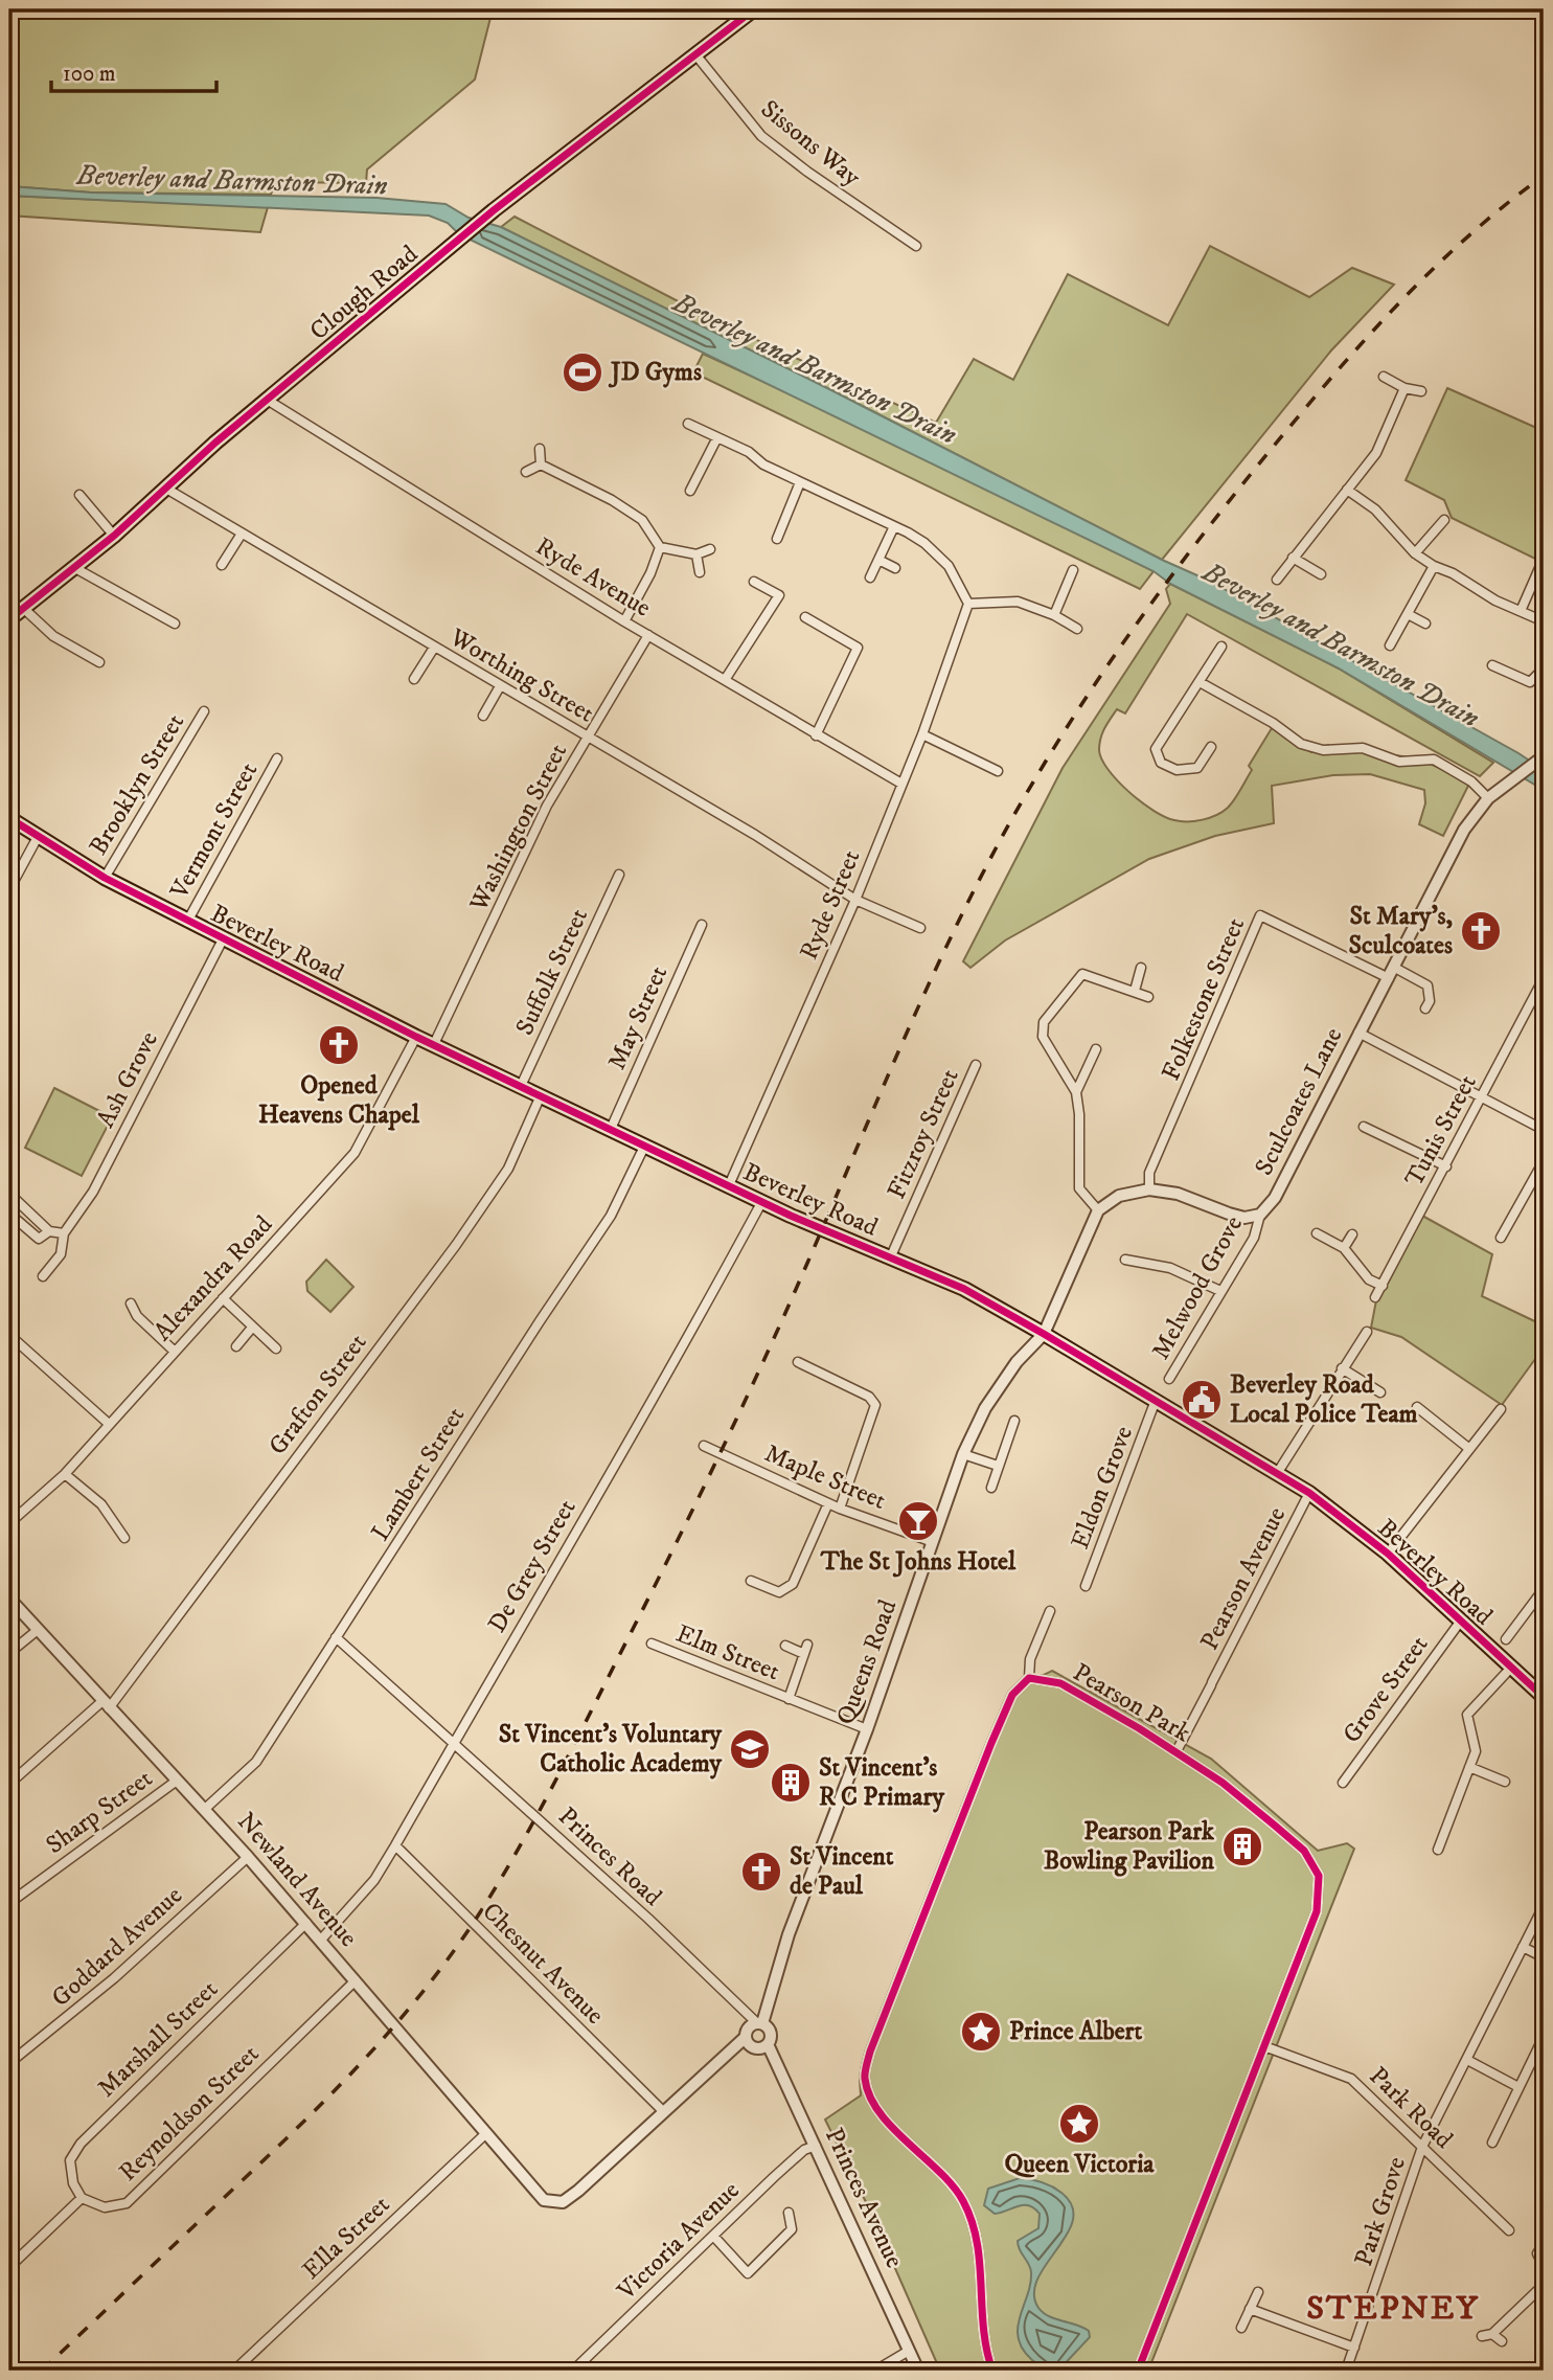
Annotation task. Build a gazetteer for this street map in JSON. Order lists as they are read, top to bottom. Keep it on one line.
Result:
{"streets":{"main road":["Clough Road","Beverley Road"],"street":["Sissons Way","Ryde Avenue","Worthing Street","Brooklyn Street","Washington Street","Vermont Street","Ryde Street","Suffolk Street","Folkestone Street","May Street","Ash Grove","Sculcoates Lane","Tunis Street","Fitzroy Street","Alexandra Road","Melwood Grove","Grafton Street","Lambert Street","Maple Street","Eldon Grove","De Grey Street","Pearson Avenue","Elm Street","Queens Road","Grove Street","Pearson Park","Sharp Street","Princes Road","Newland Avenue","Goddard Avenue","Chesnut Avenue","Marshall Street","Park Road","Reynoldson Street","Princes Avenue","Park Grove","Ella Street","Victoria Avenue"]},"crossings":[["Sissons Way","Clough Road"],["Clough Road","Ryde Avenue"],["Clough Road","Worthing Street"],["Ryde Avenue","Washington Street"],["Ryde Avenue","Ryde Street"],["Worthing Street","Washington Street"],["Worthing Street","Ryde Street"],["Brooklyn Street","Beverley Road"],["Washington Street","Beverley Road"],["Vermont Street","Beverley Road"],["Ryde Street","Beverley Road"],["Beverley Road","Suffolk Street"],["Beverley Road","May Street"],["Beverley Road","Ash Grove"],["Beverley Road","Fitzroy Street"],["Beverley Road","Alexandra Road"],["Beverley Road","Grafton Street"],["Beverley Road","Lambert Street"],["Beverley Road","Eldon Grove"],["Beverley Road","De Grey Street"],["Beverley Road","Pearson Avenue"],["Beverley Road","Queens Road"],["Beverley Road","Grove Street"],["Folkestone Street","Sculcoates Lane"],["Sculcoates Lane","Melwood Grove"],["Grafton Street","Newland Avenue"],["Lambert Street","Princes Road"],["Lambert Street","Newland Avenue"],["Maple Street","Queens Road"],["De Grey Street","Princes Road"],["De Grey Street","Newland Avenue"],["De Grey Street","Chesnut Avenue"],["Pearson Avenue","Pearson Park"],["Elm Street","Queens Road"],["Queens Road","Princes Road"],["Queens Road","Princes Avenue"],["Pearson Park","Park Road"],["Sharp Street","Newland Avenue"],["Princes Road","Princes Avenue"],["Newland Avenue","Goddard Avenue"],["Newland Avenue","Chesnut Avenue"],["Newland Avenue","Marshall Street"],["Newland Avenue","Reynoldson Street"],["Newland Avenue","Ella Street"],["Marshall Street","Reynoldson Street"],["Park Road","Park Grove"],["Princes Avenue","Victoria Avenue"]],"districts":["STEPNEY"],"water":["Beverley and Barmston Drain"],"places":{"sports":["JD Gyms"],"church":["St Mary's, Sculcoates","Opened Heavens Chapel","St Vincent de Paul"],"public building":["Beverley Road Local Police Team"],"bar":["The St Johns Hotel"],"school or university":["St Vincent's Voluntary Catholic Academy"],"building":["St Vincent's R C Primary","Pearson Park Bowling Pavilion"],"place":["Prince Albert","Queen Victoria"]},"scale_bar":"100 m"}
